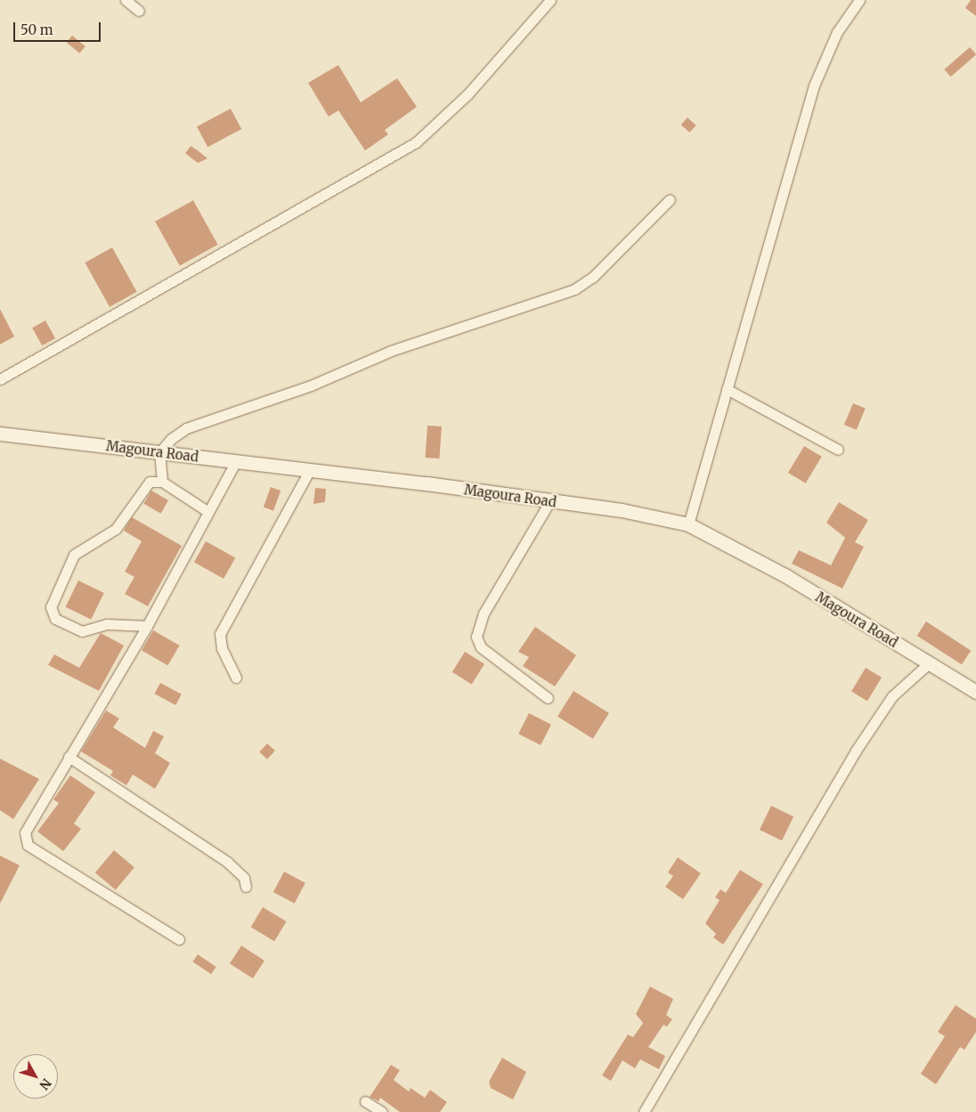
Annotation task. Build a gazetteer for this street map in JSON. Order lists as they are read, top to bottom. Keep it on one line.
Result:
{"streets":{"street":["Magoura Road"]},"scale_bar":"50 m","north":"bottom right"}
